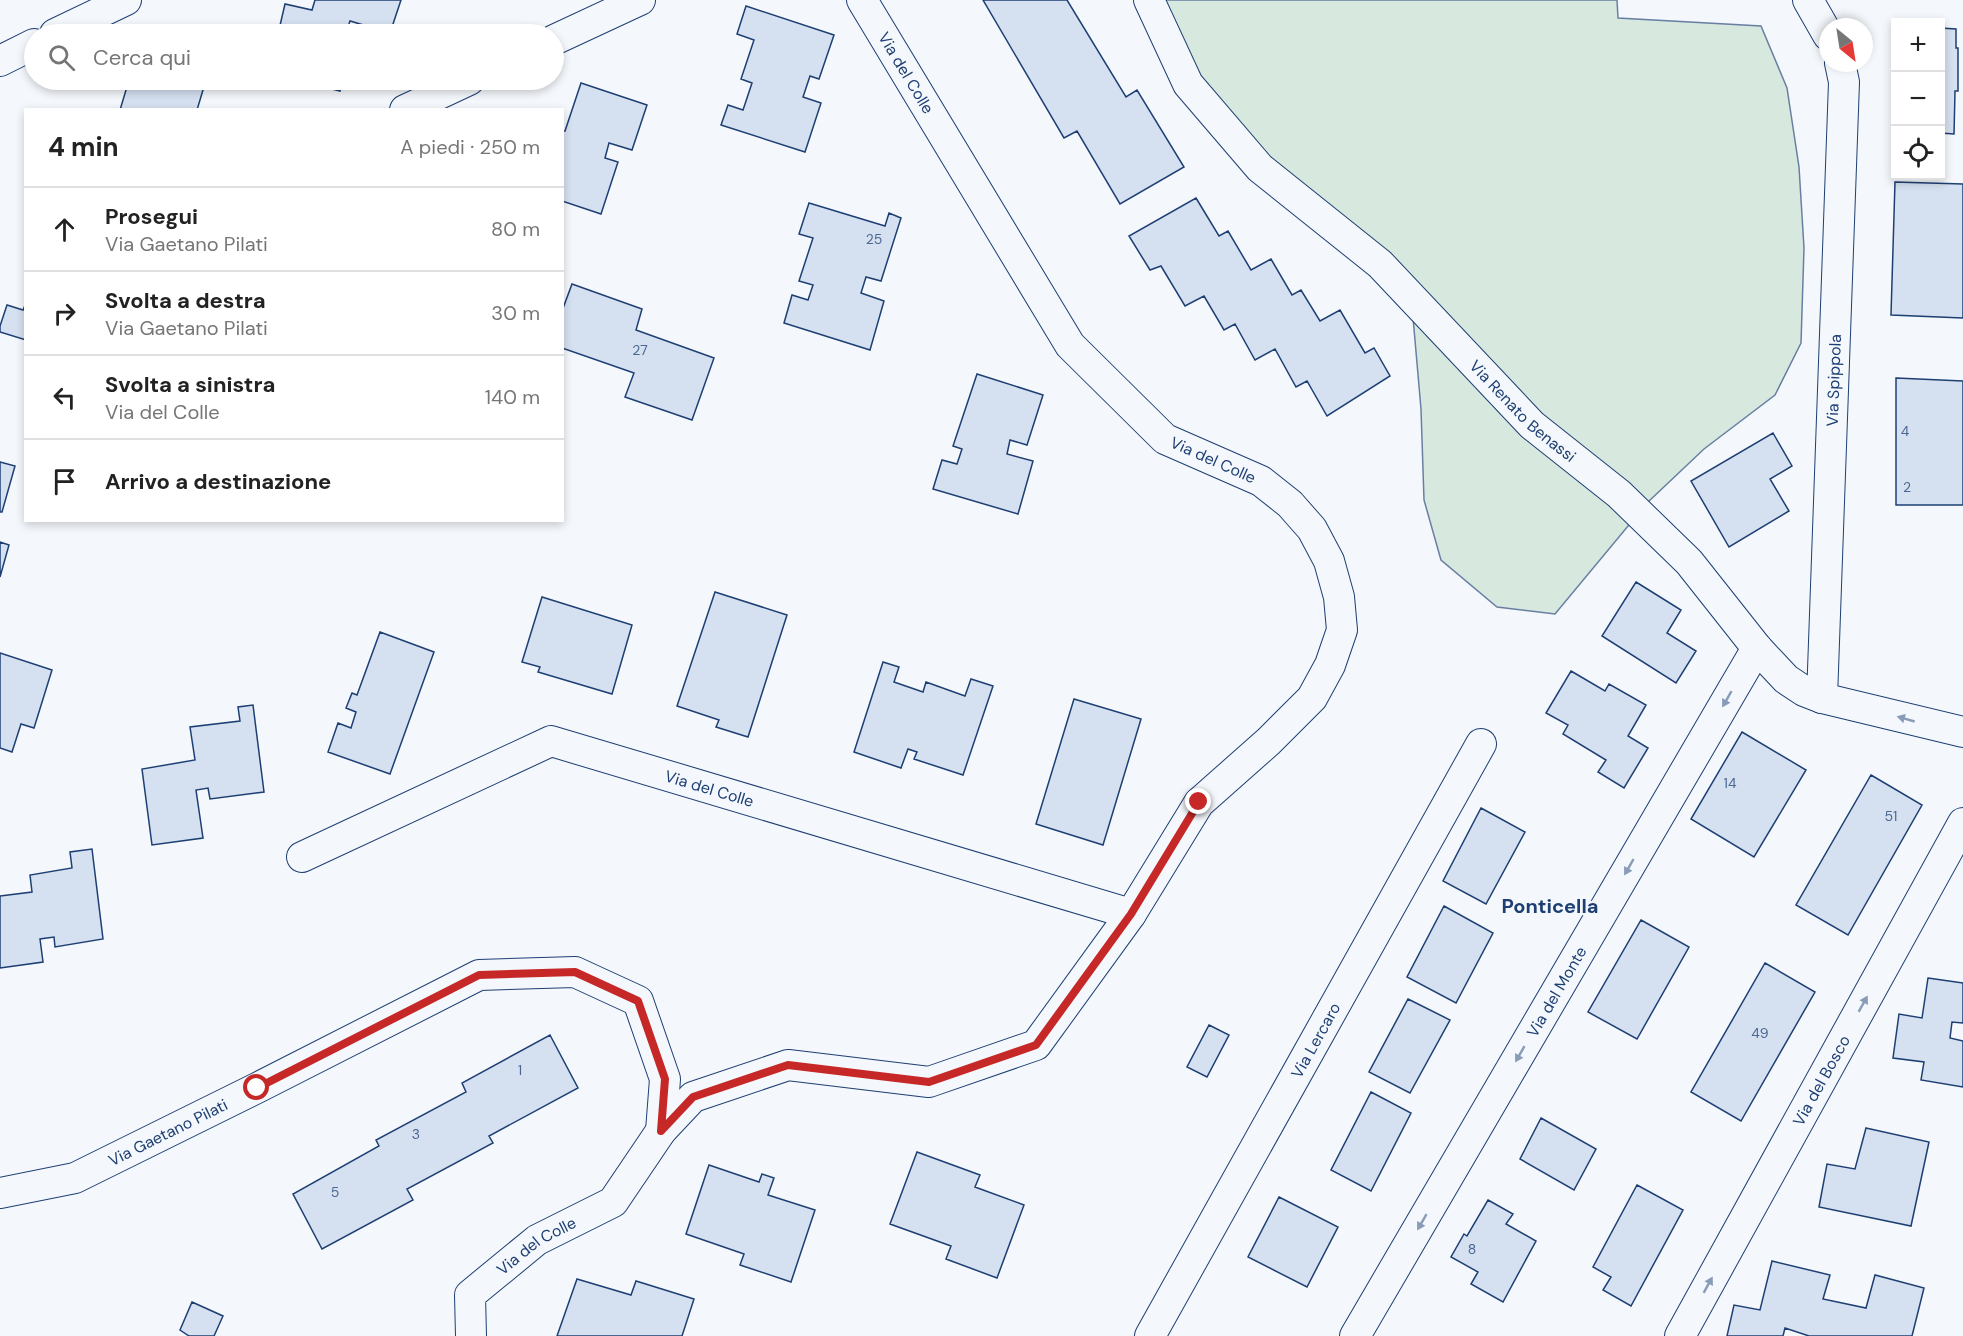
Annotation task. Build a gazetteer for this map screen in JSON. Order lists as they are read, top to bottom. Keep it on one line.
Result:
{"streets":{"street":["Via del Colle","Via Spippola","Via Renato Benassi","Via del Monte","Via Lercaro","Via del Bosco","Via Gaetano Pilati"]},"crossings":[["Via del Colle","Via Gaetano Pilati"],["Via Spippola","Via Renato Benassi"],["Via Renato Benassi","Via del Monte"]],"one_way":["Via del Monte","Via del Bosco"],"districts":["Ponticella"],"house_numbers":["25","27","4","2","14","51","49","1","3","5","8"],"north":"bottom right","page":{"map_buttons":["+","−"],"search":"Cerca qui","heading":["4 min","A piedi · 250 m"],"list":[["Prosegui","Via Gaetano Pilati","80 m"],["Svolta a destra","Via Gaetano Pilati","30 m"],["Svolta a sinistra","Via del Colle","140 m"],"Arrivo a destinazione"]}}
